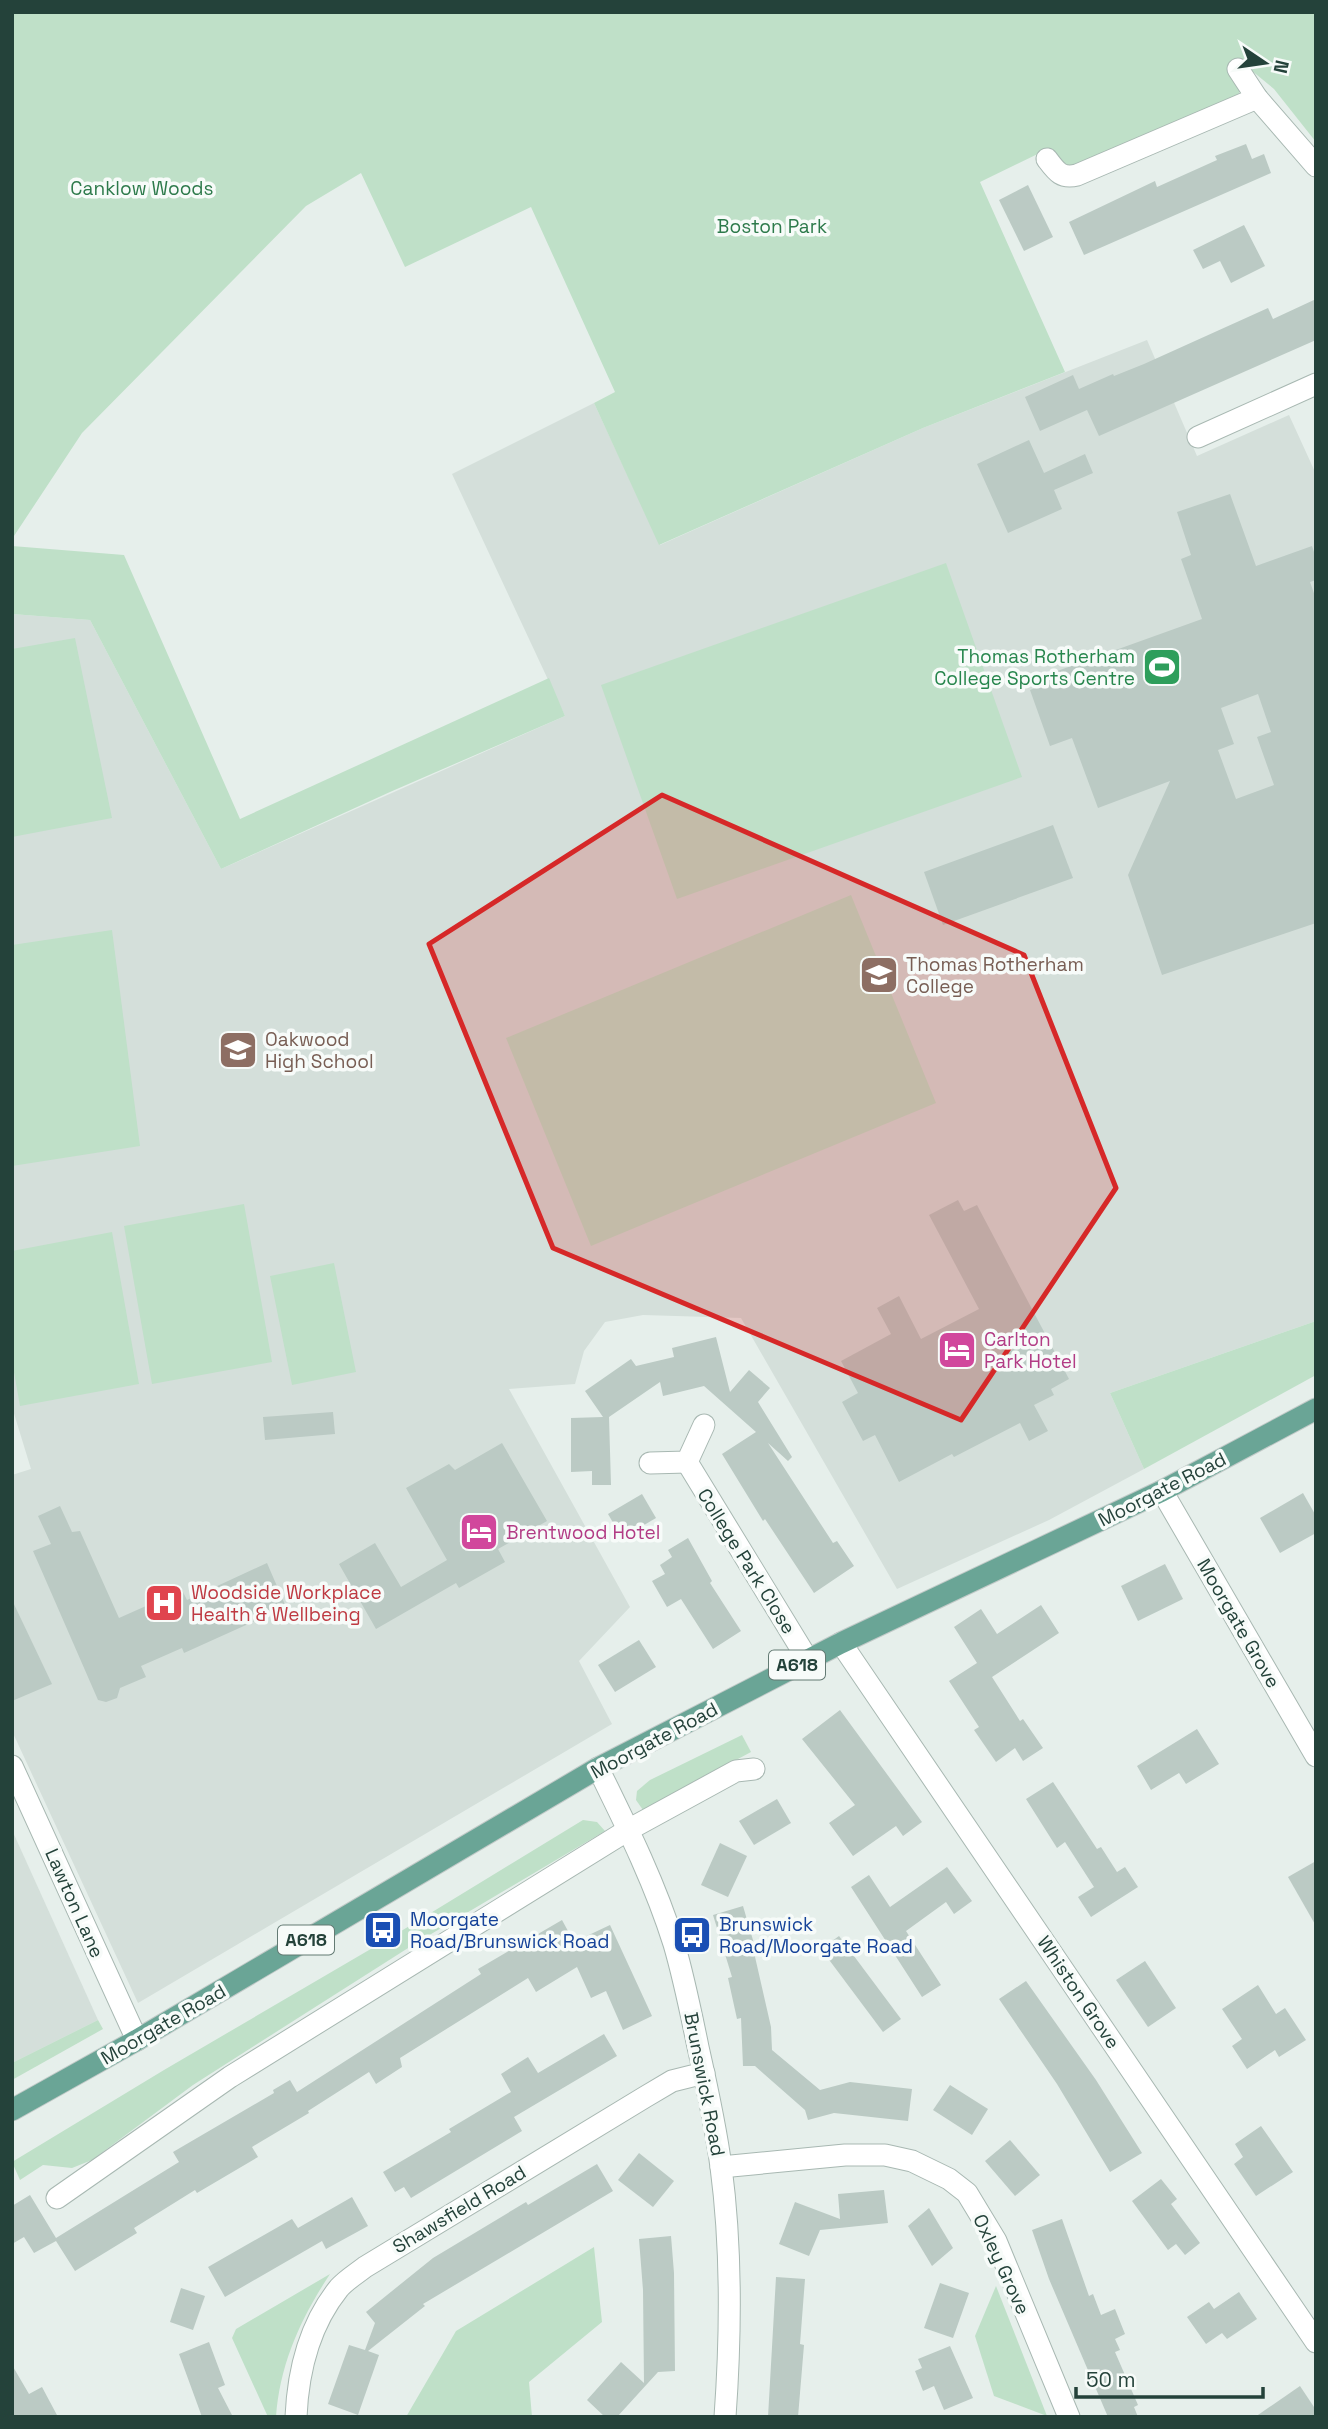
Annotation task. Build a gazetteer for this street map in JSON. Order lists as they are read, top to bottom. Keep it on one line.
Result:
{"streets":{"main road":["Moorgate Road","A618"],"street":["College Park Close","Moorgate Grove","Lawton Lane","Whiston Grove","Brunswick Road","Shawsfield Road","Oxley Grove"]},"crossings":[["Moorgate Road","College Park Close"],["Moorgate Road","Moorgate Grove"],["Moorgate Road","Lawton Lane"],["Moorgate Road","Whiston Grove"],["Moorgate Road","Brunswick Road"],["Brunswick Road","Shawsfield Road"],["Brunswick Road","Oxley Grove"]],"parks":["Canklow Woods","Boston Park"],"places":{"sports":["Thomas Rotherham College Sports Centre"],"school or university":["Thomas Rotherham College","Oakwood High School"],"hotel":["Carlton Park Hotel","Brentwood Hotel"],"hospital":["Woodside Workplace Health & Wellbeing"],"bus stop":["Moorgate Road/Brunswick Road","Brunswick Road/Moorgate Road"]},"scale_bar":"50 m","north":"right"}
